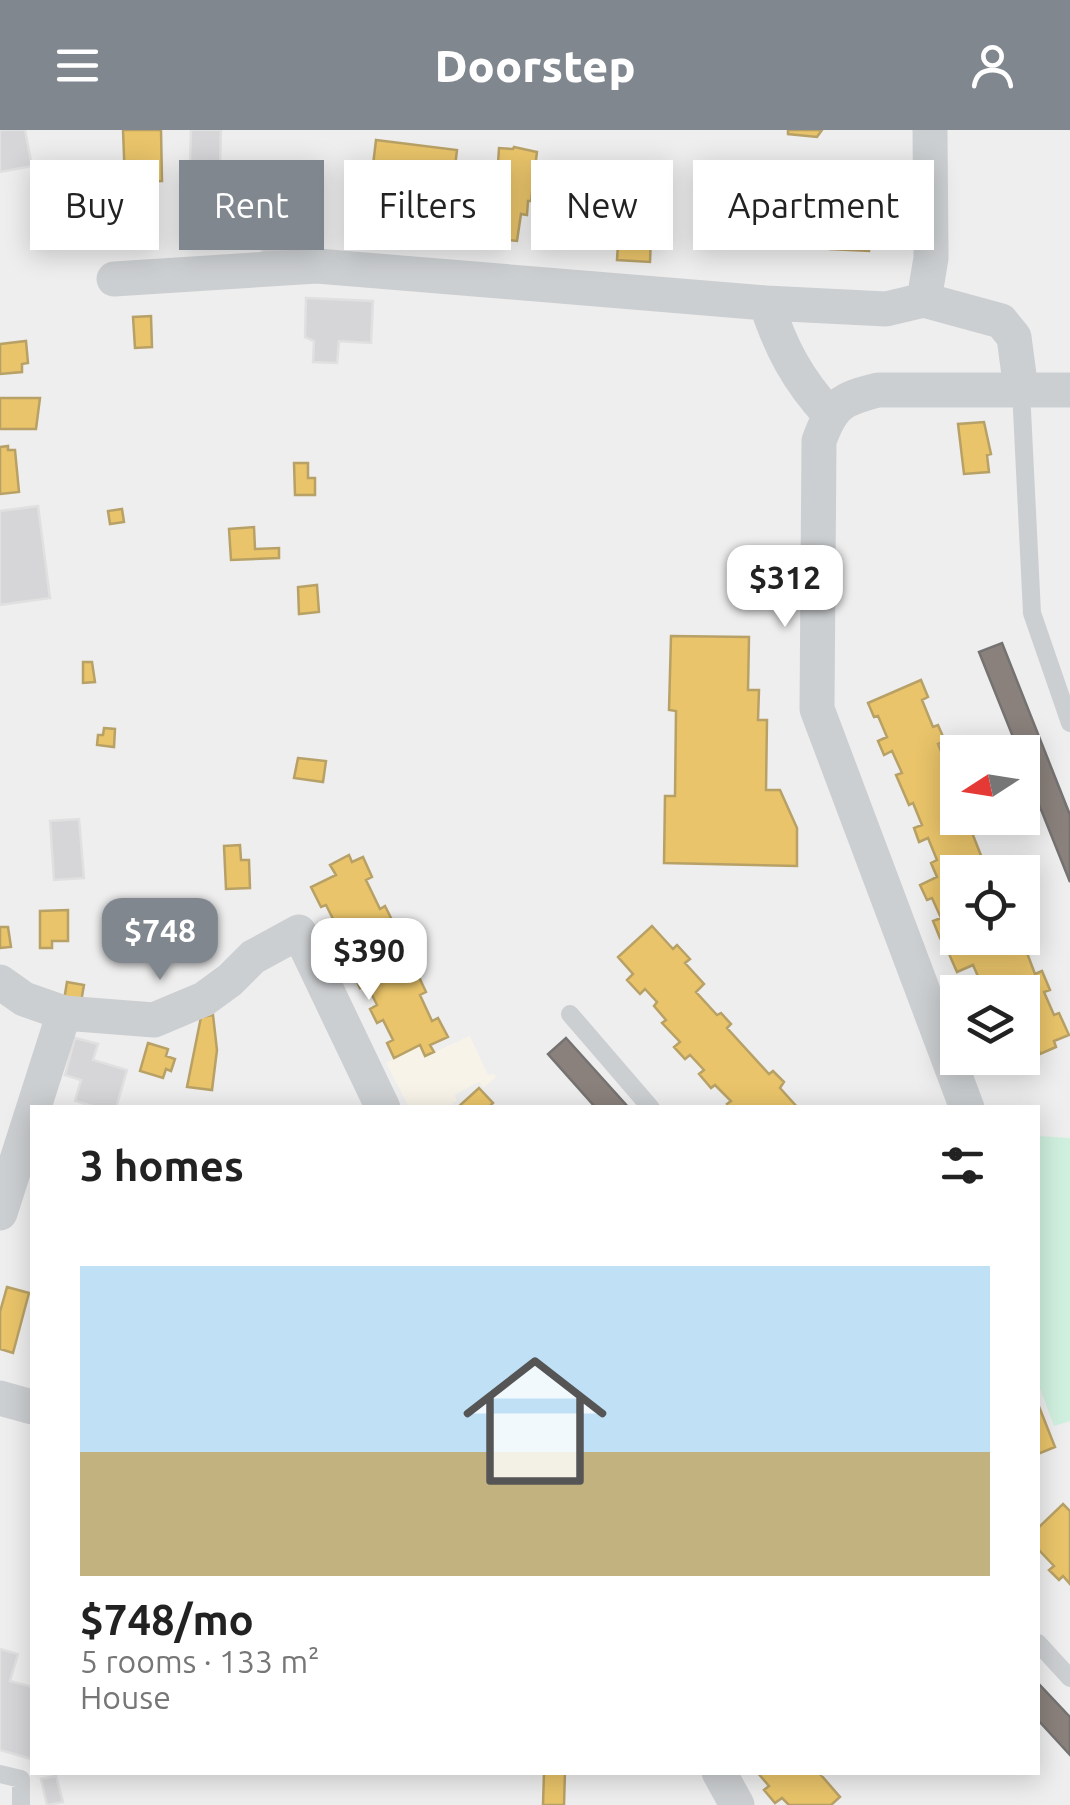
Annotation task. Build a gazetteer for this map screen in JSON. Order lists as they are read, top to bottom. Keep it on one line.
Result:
{"north":"left","page":{"header":"Doorstep","chip":["Buy","Rent","Filters","New","Apartment"],"price":["$312","$748","$390"],"heading":"3 homes","list":[{"name":"$748/mo","note":"5 rooms · 133 m² · House"}]}}
